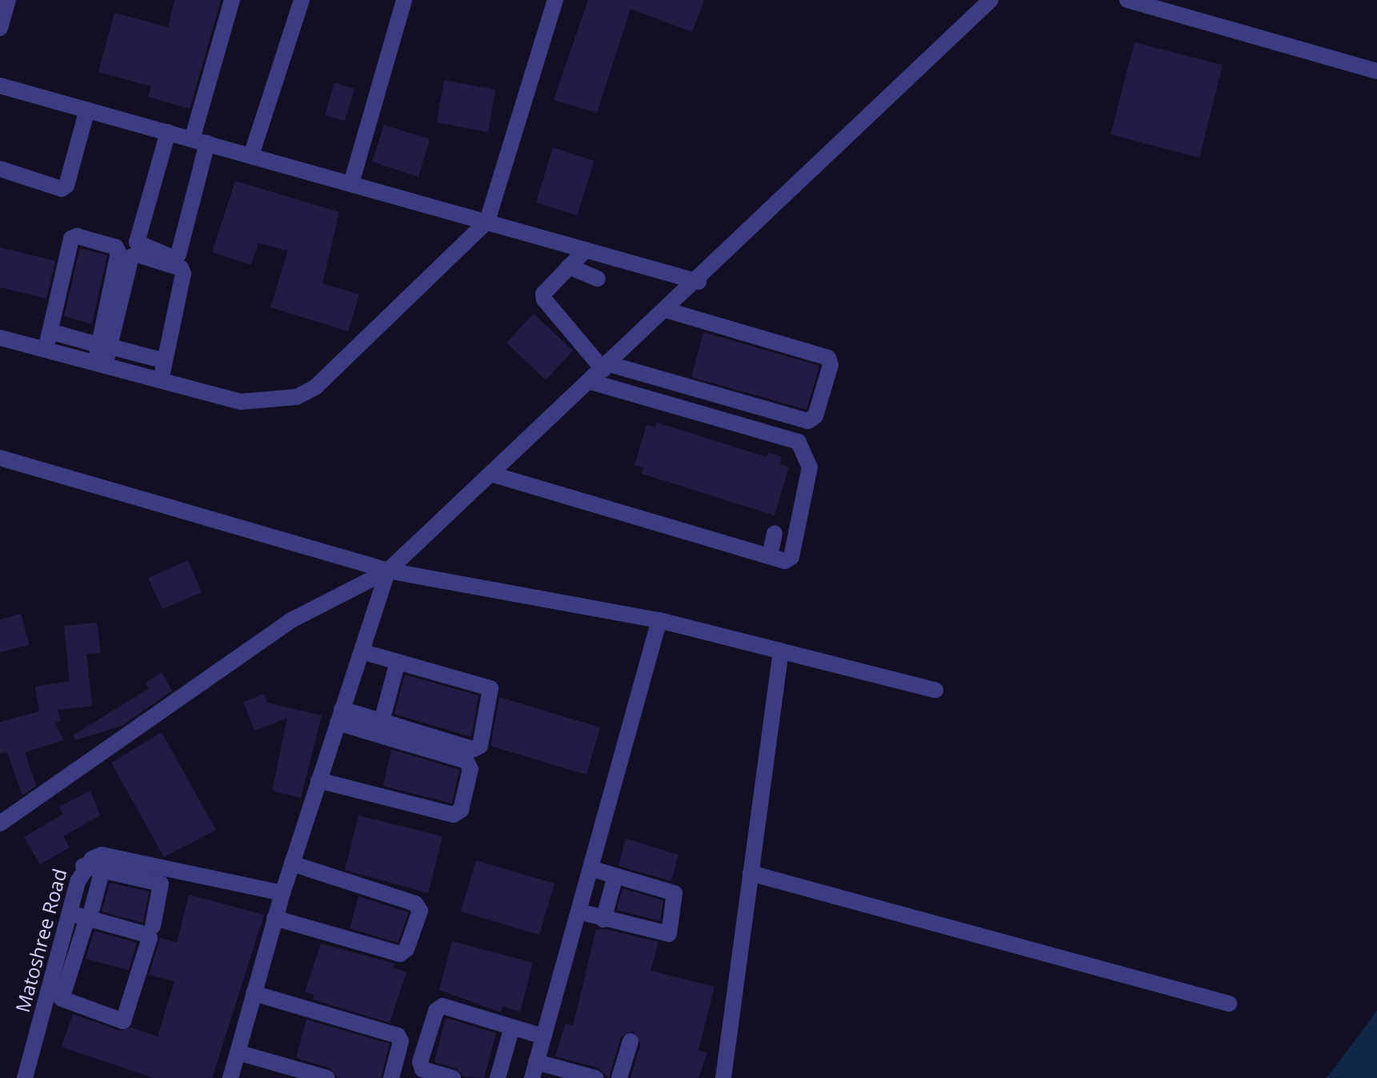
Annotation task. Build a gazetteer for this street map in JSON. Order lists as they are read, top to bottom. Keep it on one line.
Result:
{"streets":{"street":["Matoshree Road"]}}
